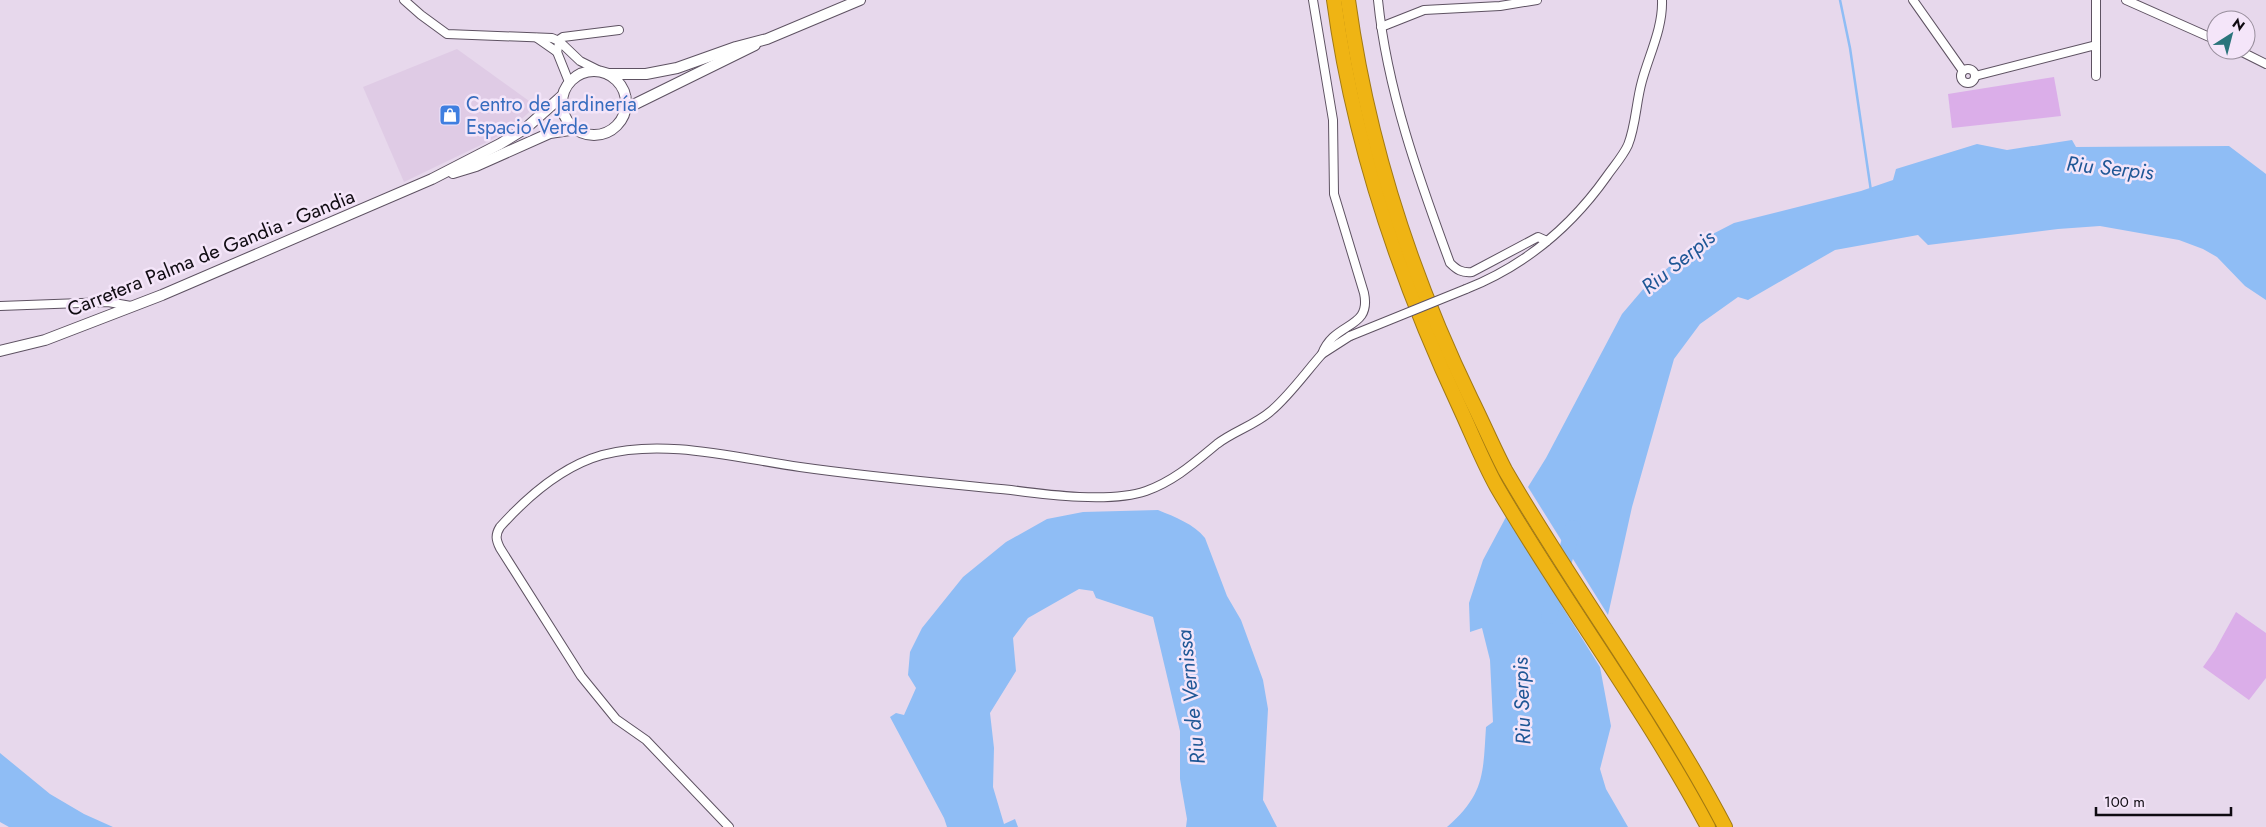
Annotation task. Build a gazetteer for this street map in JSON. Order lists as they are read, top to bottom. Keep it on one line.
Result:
{"streets":{"main road":["Carretera Palma de Gandia - Gandia"]},"water":["Riu Serpis","Riu de Vernissa"],"places":{"shop":["Centro de Jardinería Espacio Verde"]},"scale_bar":"100 m","north":"top right"}
